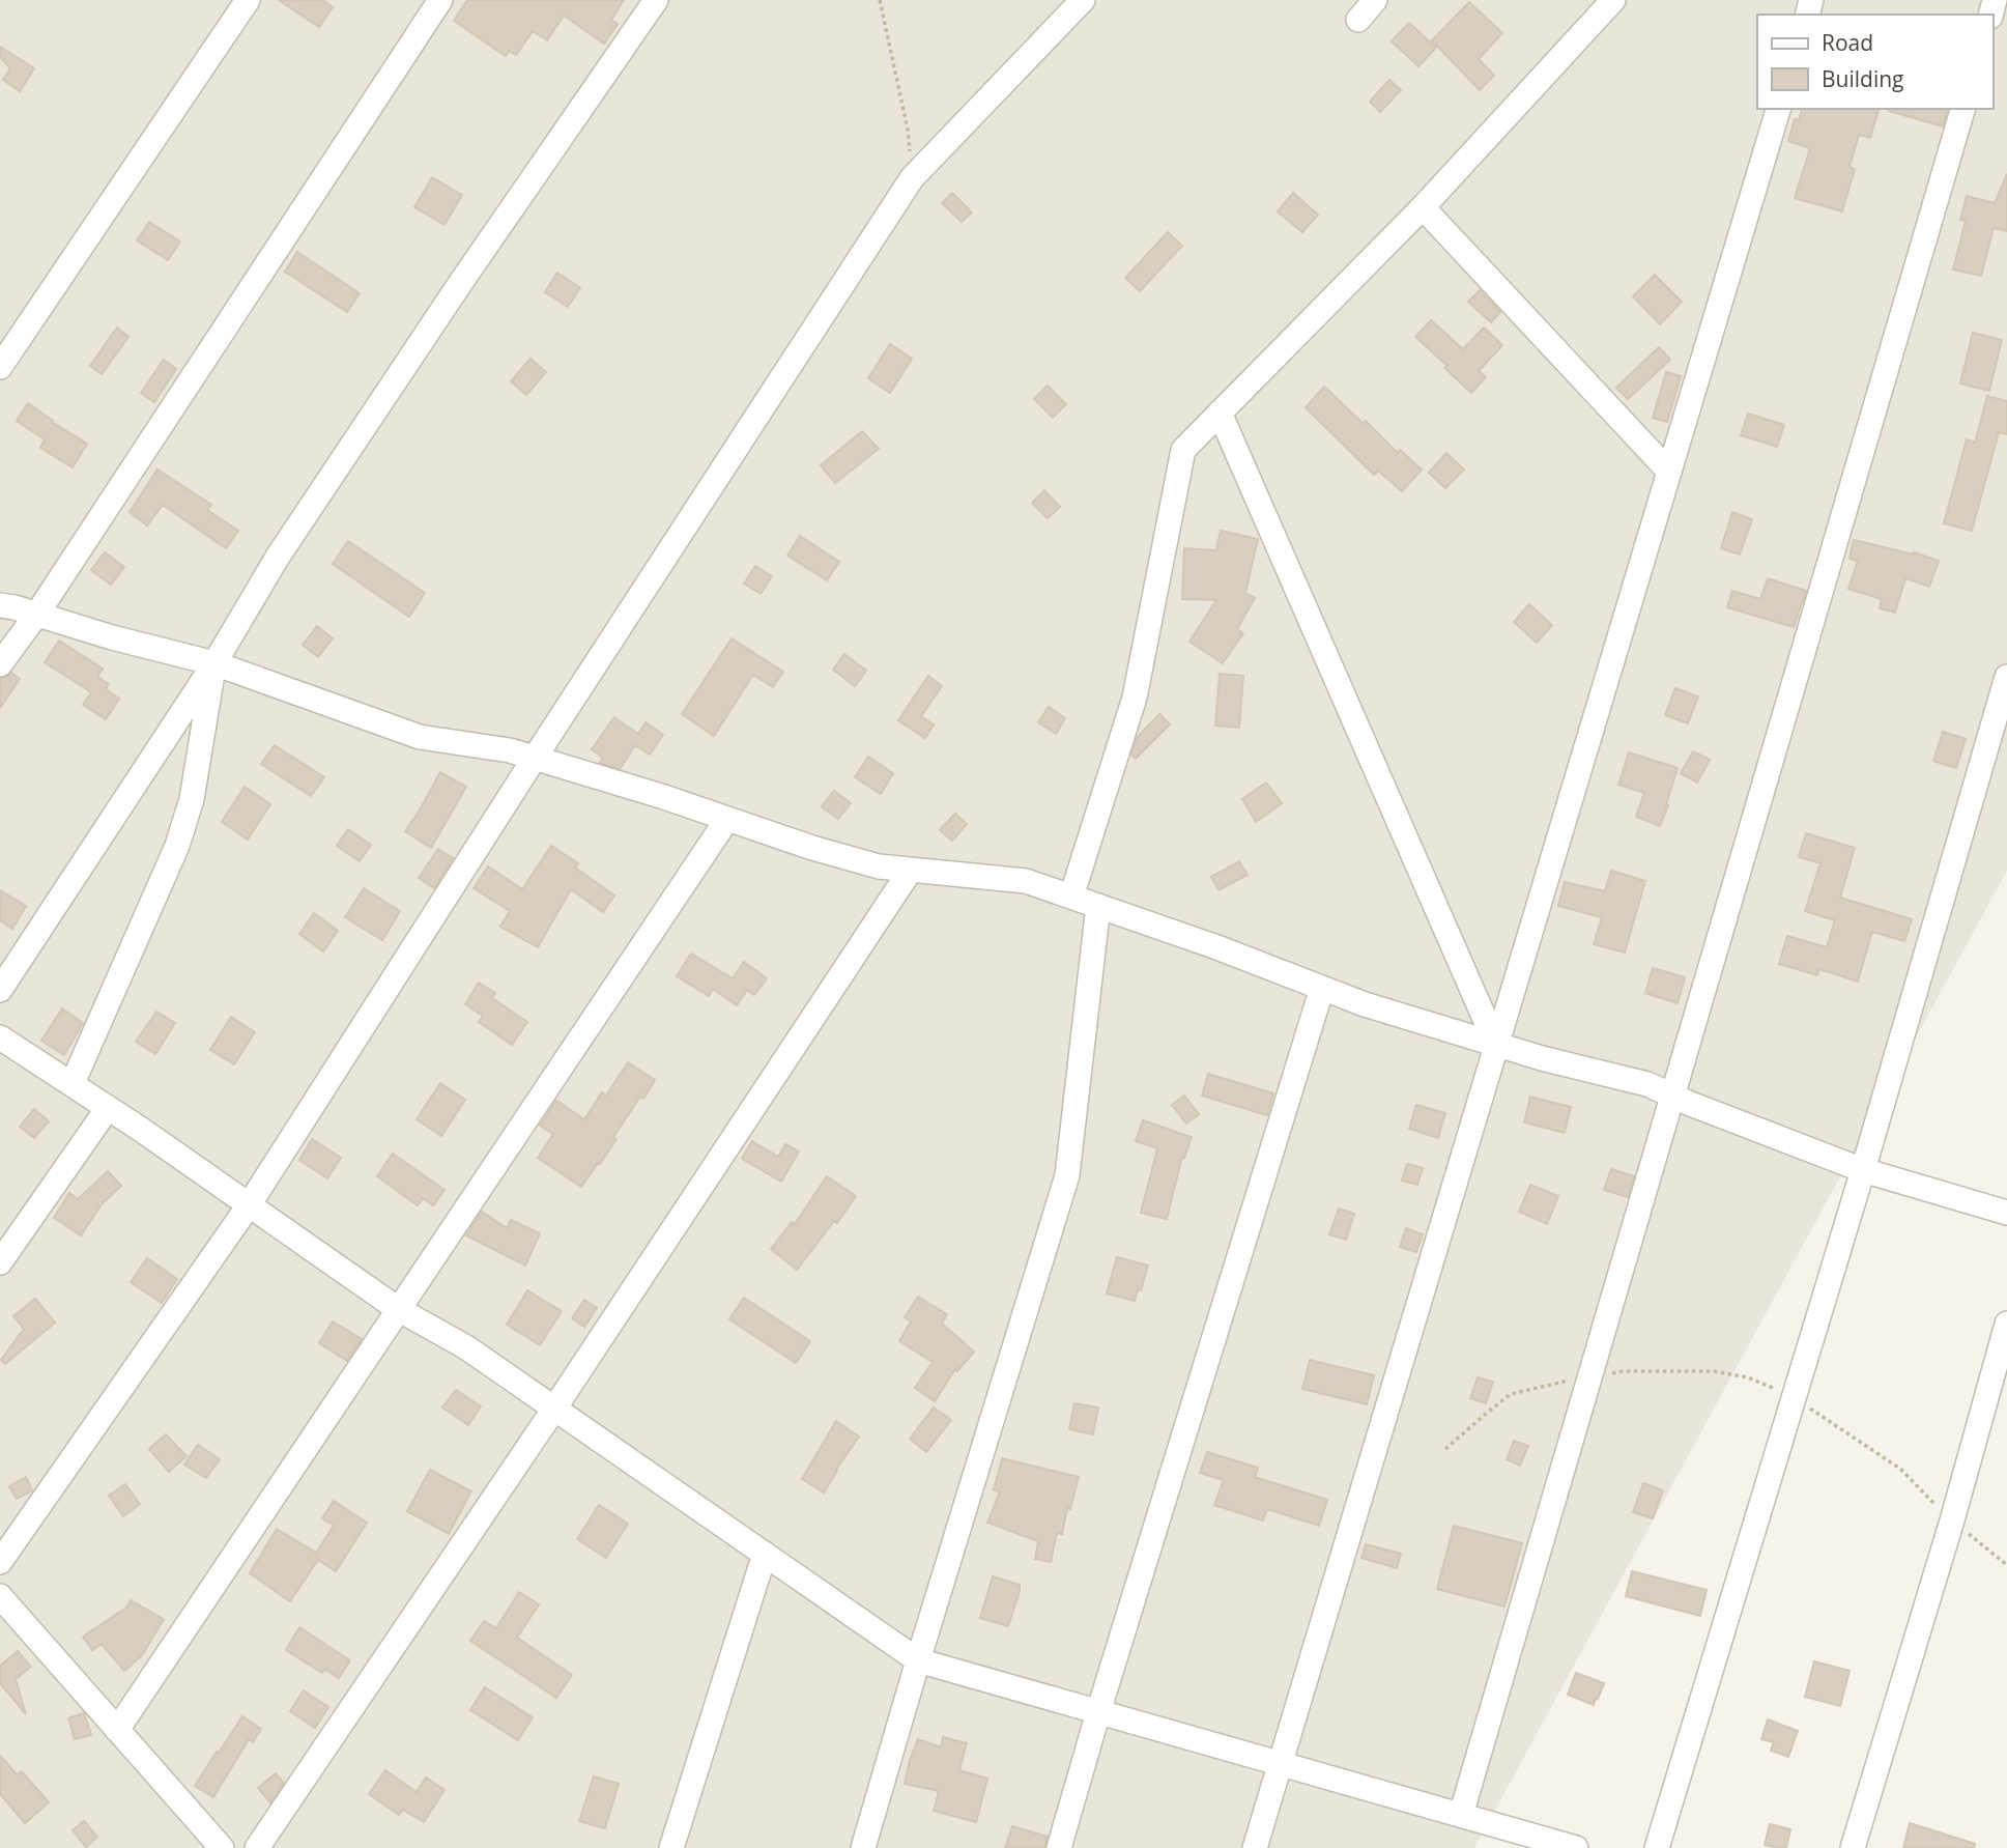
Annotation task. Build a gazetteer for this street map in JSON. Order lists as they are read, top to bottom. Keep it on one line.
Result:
{"legend":["Road","Building"]}
